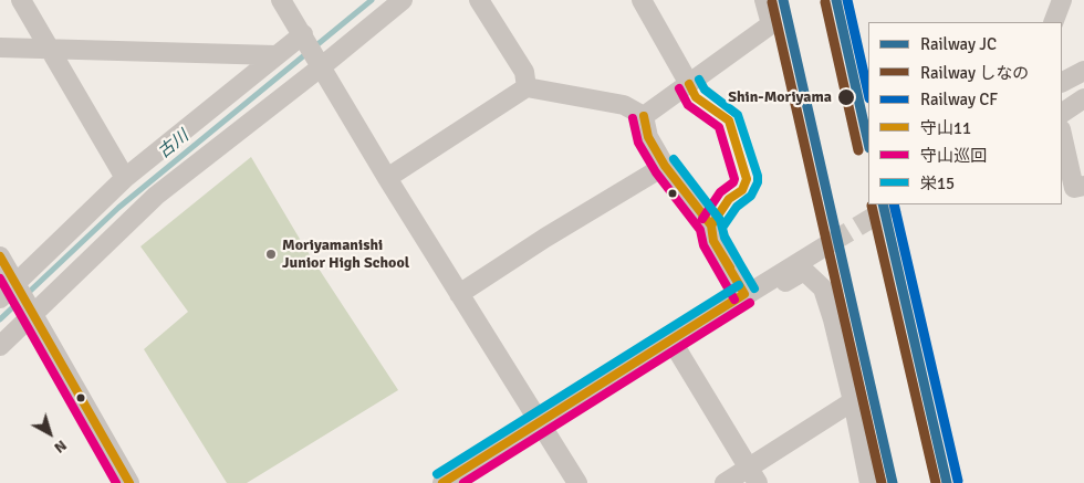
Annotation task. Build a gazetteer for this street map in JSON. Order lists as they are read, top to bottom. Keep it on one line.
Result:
{"water":["古川"],"places":["Shin-Moriyama","Moriyamanishi Junior High School"],"lines":["rail line JC","rail line CF","rail line しなの","transit line 栄15","transit line 守山11","transit line 守山巡回"],"legend":["Railway JC","Railway しなの","Railway CF","守山11","守山巡回","栄15"],"north":"bottom right"}
